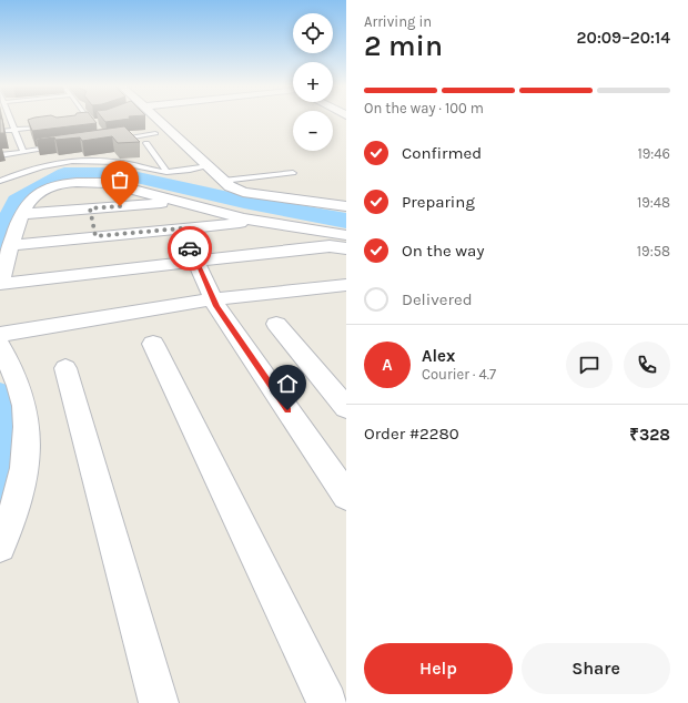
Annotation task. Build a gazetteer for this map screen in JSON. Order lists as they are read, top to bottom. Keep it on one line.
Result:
{"page":{"heading":["2 min","Arriving in","20:09–20:14"],"panel":["Alex","Courier · 4.7","Order #2280","₹328"],"map_buttons":["+","−"],"bar":"On the way · 100 m","list":[["Confirmed","19:46"],["Preparing","19:48"],["On the way","19:58"],"Delivered"],"round":"A","buttons":["Help","Share"]}}
